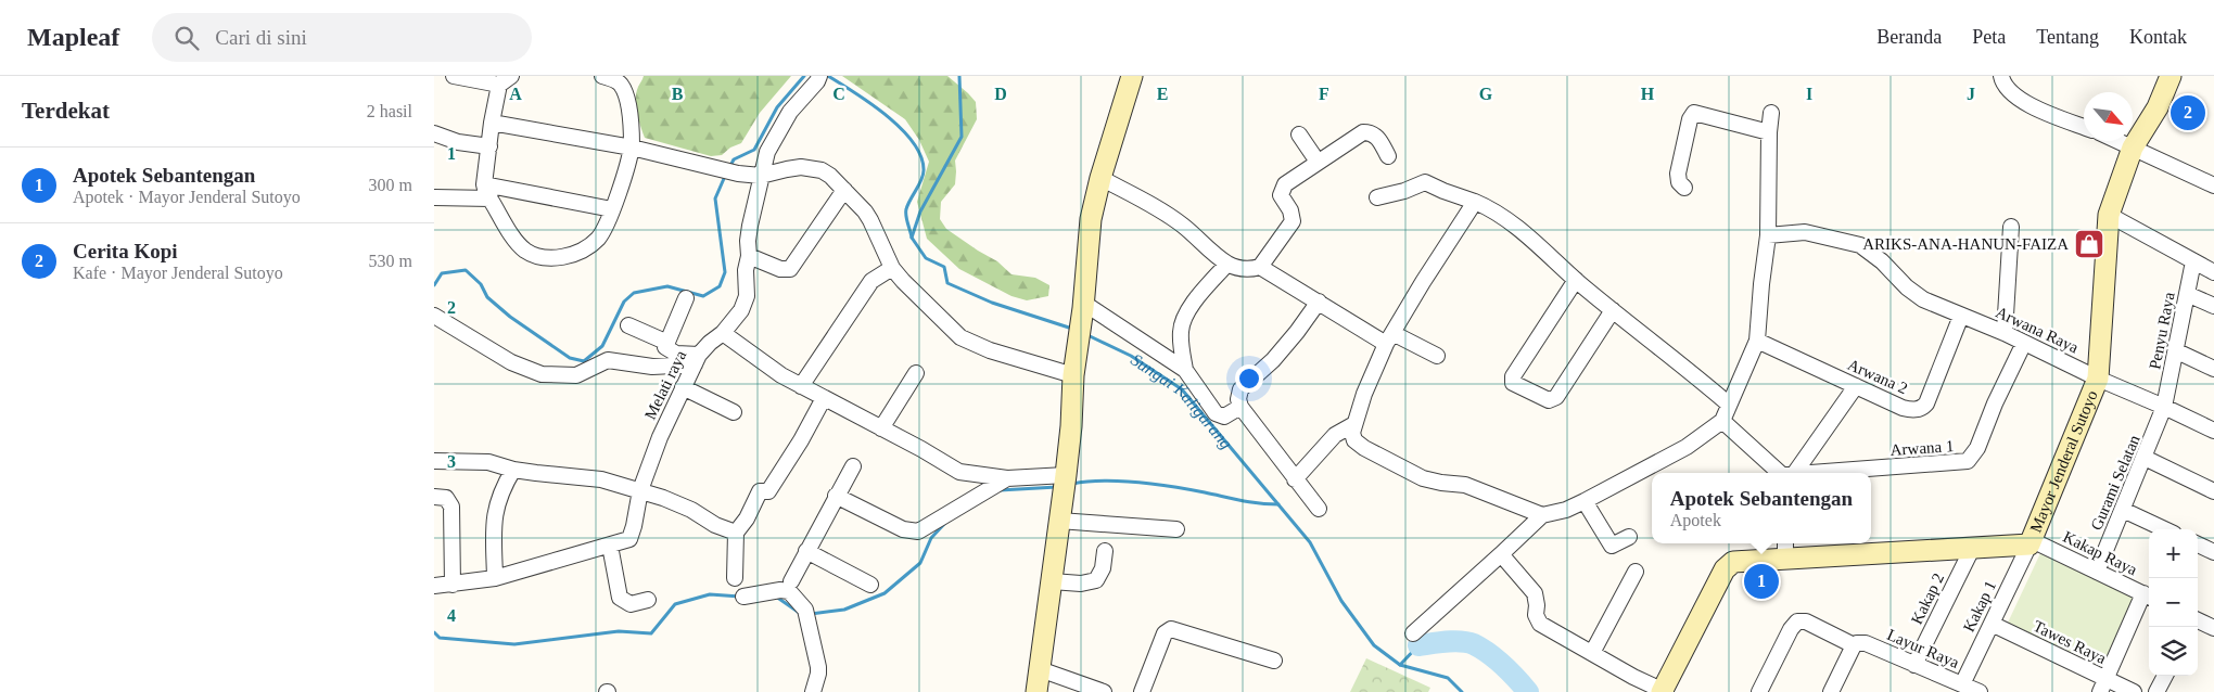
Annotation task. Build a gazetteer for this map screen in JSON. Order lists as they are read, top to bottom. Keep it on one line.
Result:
{"streets":{"street":["Arwana Raya","Penyu Raya","Arwana 2","Melati raya","Arwana 1","Mayor Jenderal Sutoyo","Gurami Selatan","Kakap Raya","Kakap 2","Kakap 1","Tawes Raya","Layur Raya"]},"crossings":[["Arwana Raya","Penyu Raya"],["Arwana Raya","Arwana 2"],["Arwana Raya","Arwana 1"],["Arwana Raya","Mayor Jenderal Sutoyo"],["Arwana Raya","Gurami Selatan"],["Penyu Raya","Gurami Selatan"],["Mayor Jenderal Sutoyo","Kakap Raya"],["Mayor Jenderal Sutoyo","Kakap 2"],["Mayor Jenderal Sutoyo","Kakap 1"],["Gurami Selatan","Kakap Raya"],["Kakap Raya","Kakap 1"],["Kakap 2","Layur Raya"],["Kakap 1","Tawes Raya"],["Kakap 1","Layur Raya"]],"water":["Sungai Kaligarang"],"places":{"shop":["ARIKS-ANA-HANUN-FAIZA"]},"north":"bottom right","page":{"header":"Mapleaf","search":"Cari di sini","nav":["Beranda","Peta","Tentang","Kontak"],"heading":["Terdekat","2 hasil"],"pins":["2","1"],"list":[{"mark":"1","name":"Apotek Sebantengan","note":"Apotek · Mayor Jenderal Sutoyo","value":"300 m"},{"mark":"2","name":"Cerita Kopi","note":"Kafe · Mayor Jenderal Sutoyo","value":"530 m"}],"popup":["Apotek Sebantengan","Apotek"],"map_buttons":["+","−"]},"grid":{"columns":["A","B","C","D","E","F","G","H","I","J"],"rows":["1","2","3","4"]}}
